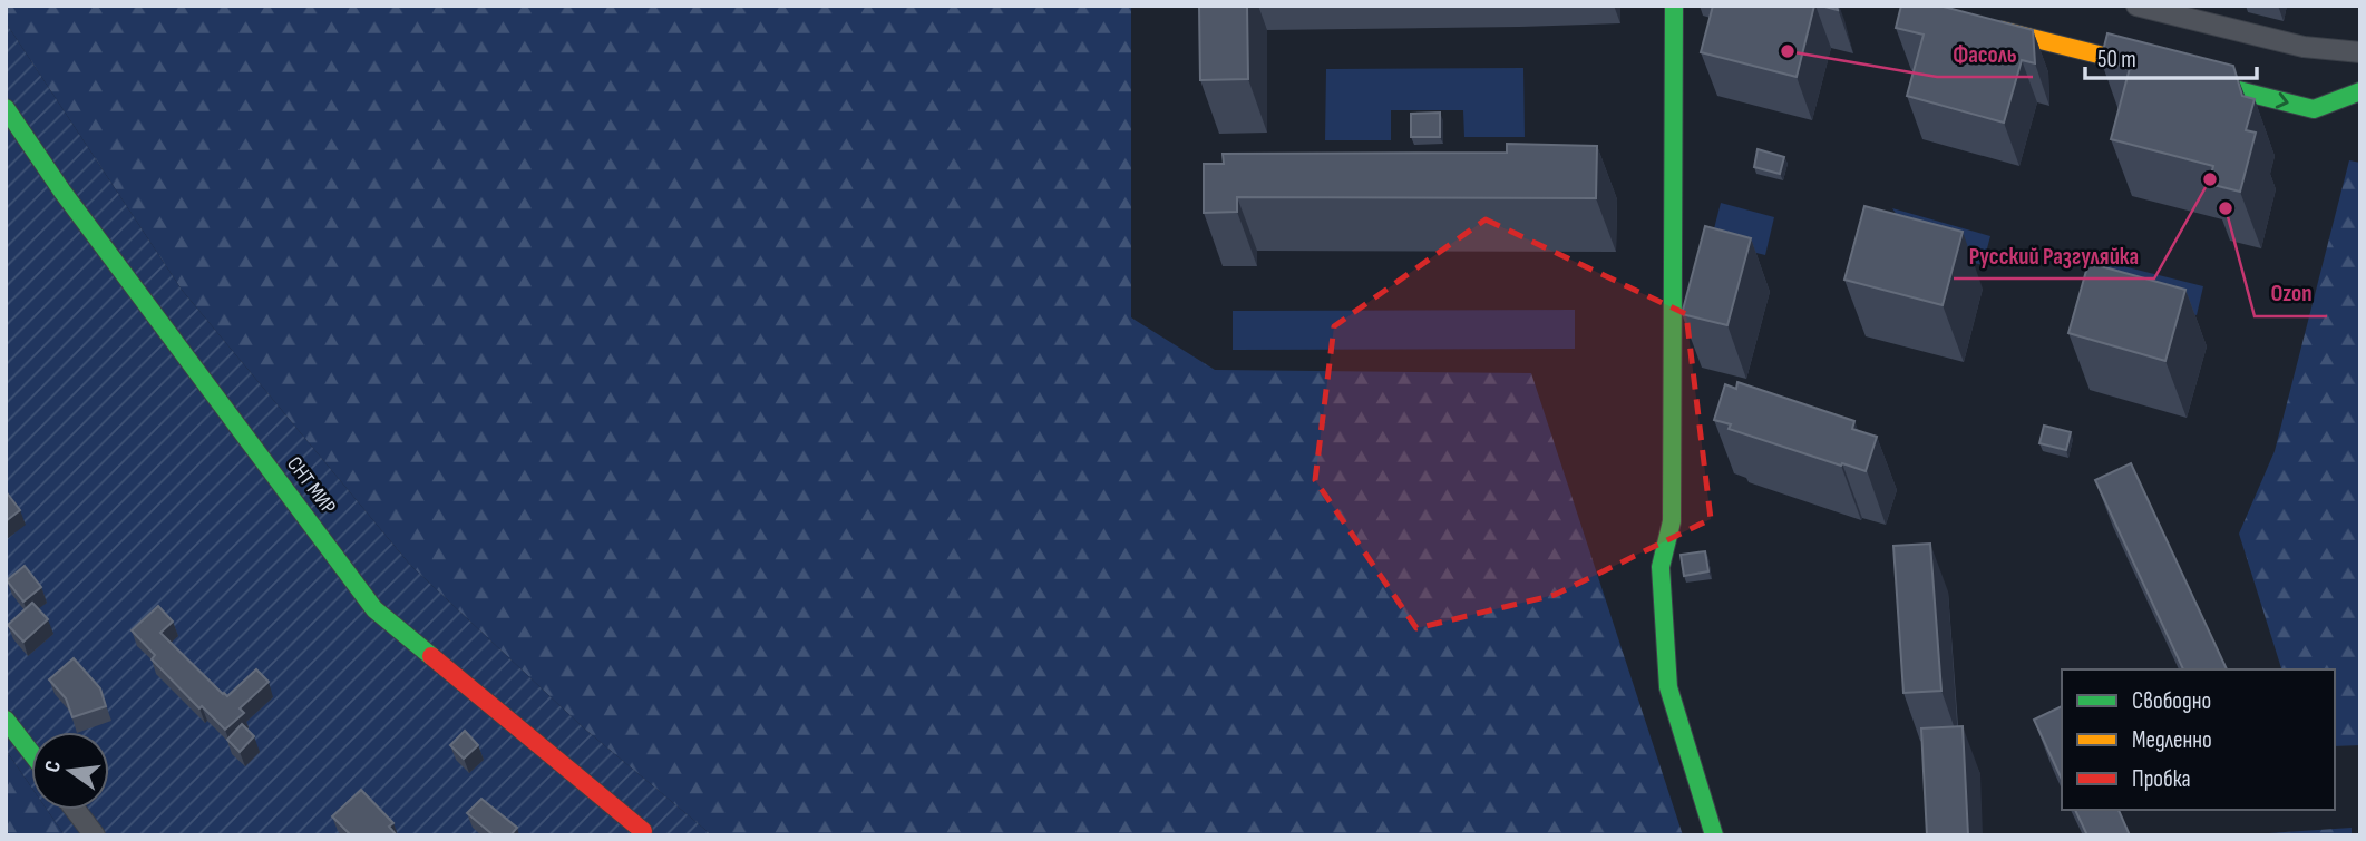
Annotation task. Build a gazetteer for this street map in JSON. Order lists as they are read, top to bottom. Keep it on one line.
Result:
{"streets":{"street":["СНТ МИР"]},"places":["Фасоль","Русский Разгуляйка","Ozon"],"legend":["Свободно","Медленно","Пробка"],"scale_bar":"50 m","north":"left"}
